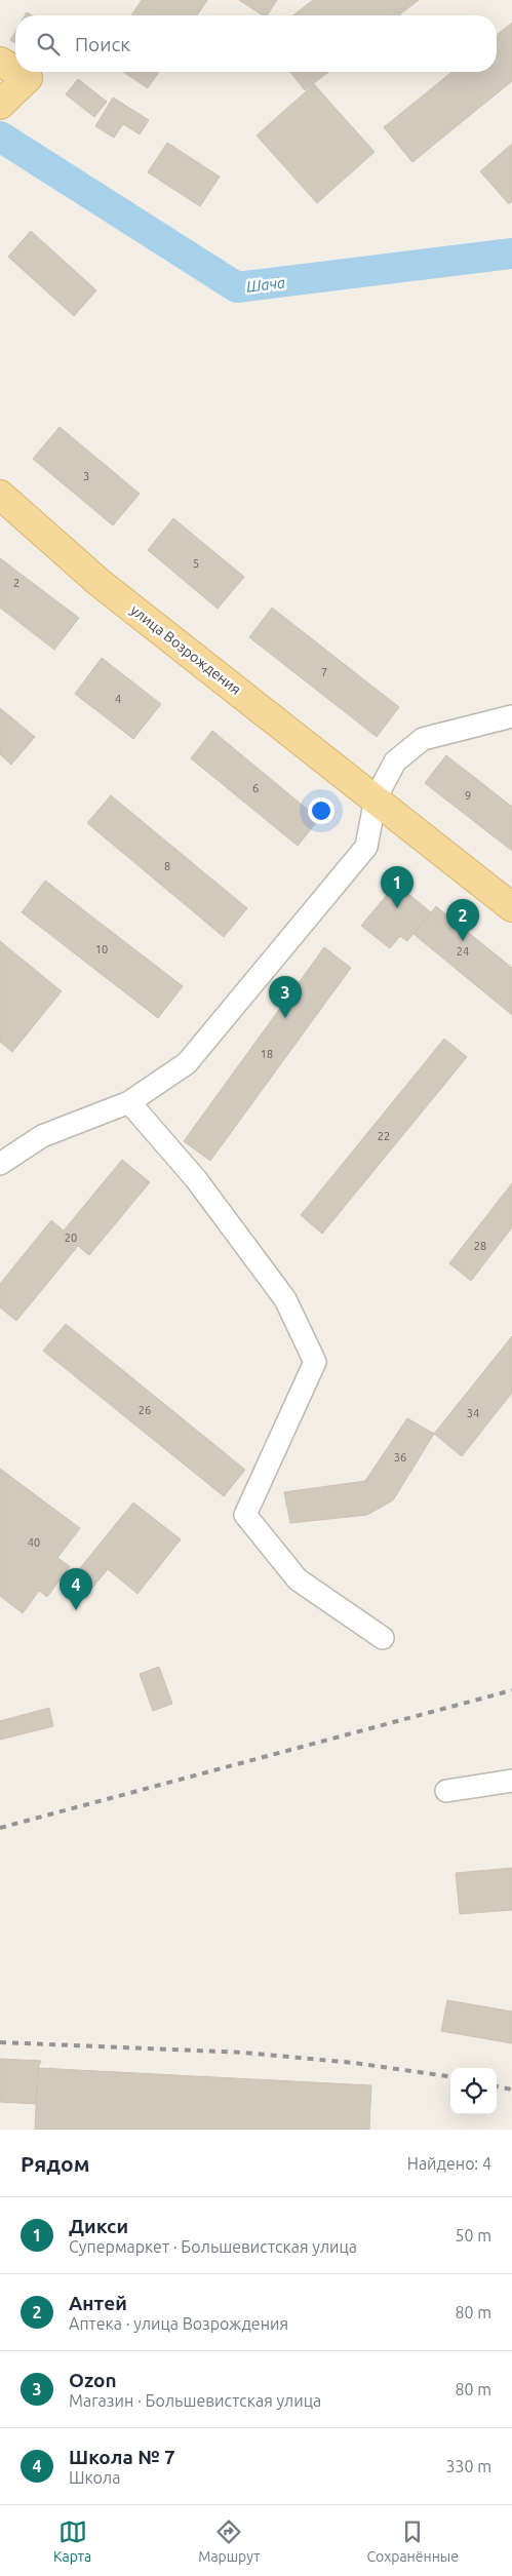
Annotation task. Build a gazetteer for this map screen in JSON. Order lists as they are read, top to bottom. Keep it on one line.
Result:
{"streets":{"main road":["улица Возрождения"]},"water":["Шача"],"house_numbers":["3","5","2","7","4","6","9","8","10","24","18","22","20","28","26","34","36","40"],"page":{"search":"Поиск","pins":["1","2","3","4"],"heading":["Рядом","Найдено: 4"],"list":[{"mark":"1","name":"Дикси","note":"Супермаркет · Большевистская улица","value":"50 m"},{"mark":"2","name":"Антей","note":"Аптека · улица Возрождения","value":"80 m"},{"mark":"3","name":"Ozon","note":"Магазин · Большевистская улица","value":"80 m"},{"mark":"4","name":"Школа № 7","note":"Школа","value":"330 m"}],"nav":["Карта","Маршрут","Сохранённые"]}}
